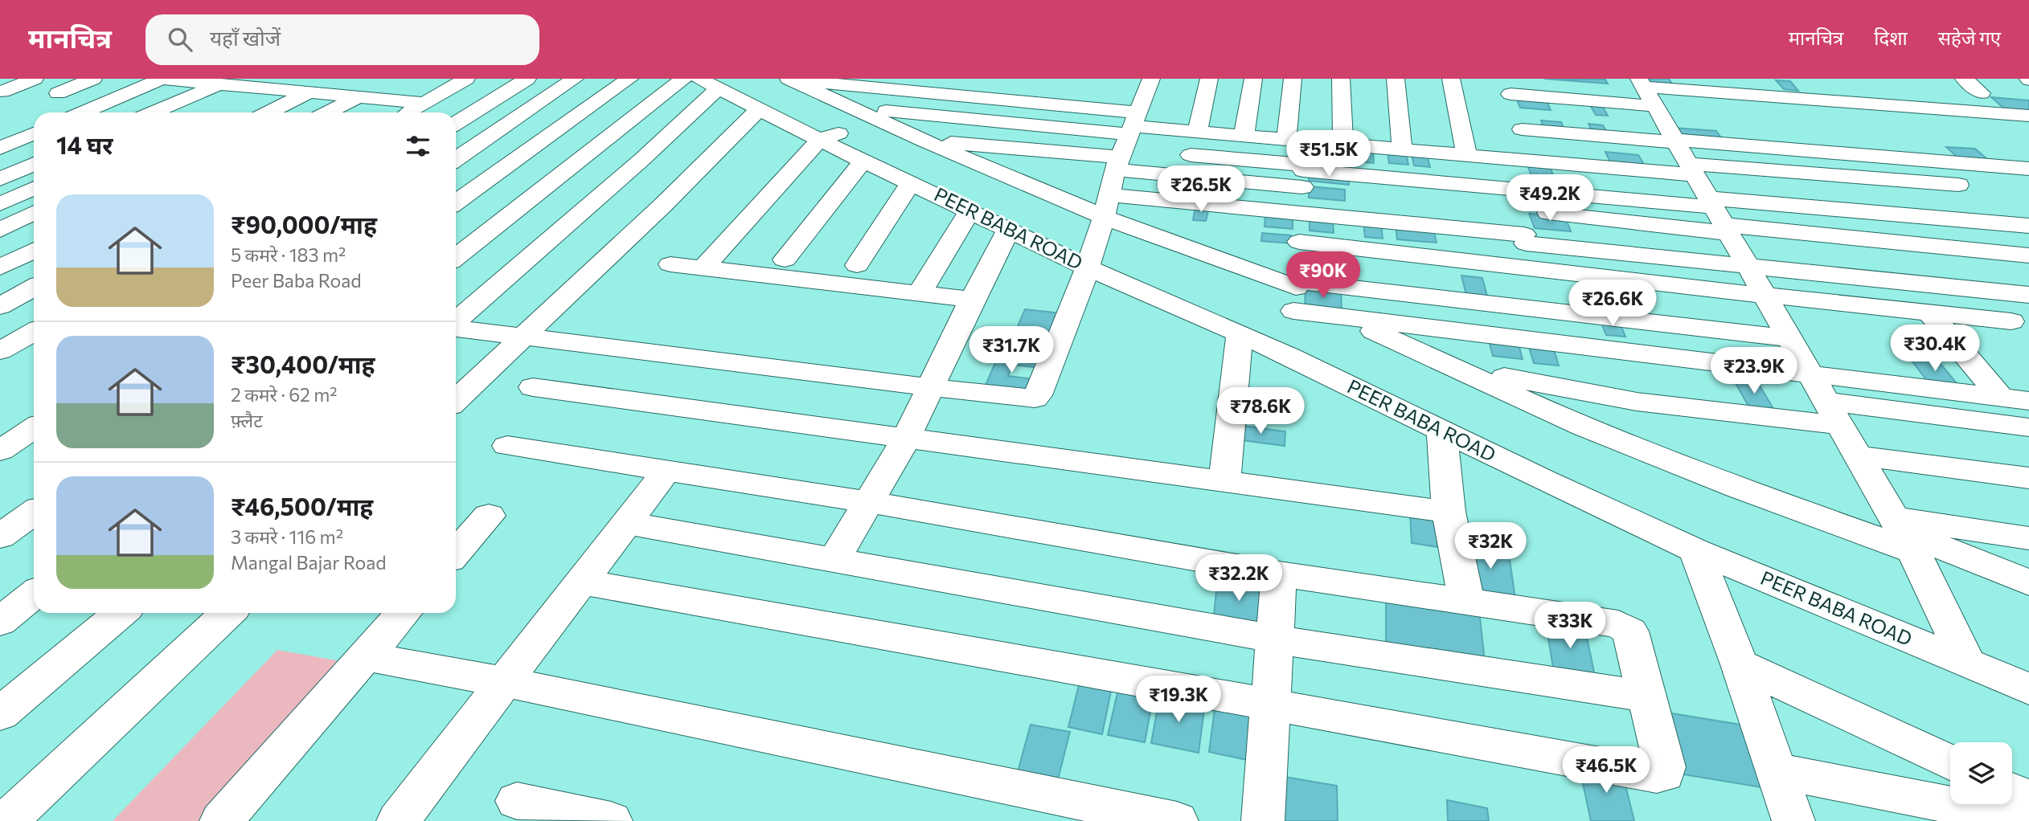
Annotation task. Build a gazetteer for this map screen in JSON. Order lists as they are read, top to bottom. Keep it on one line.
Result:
{"streets":{"street":["PEER BABA ROAD"]},"page":{"header":"मानचित्र","search":"यहाँ खोजें","nav":["मानचित्र","दिशा","सहेजे गए"],"heading":"14 घर","price":["₹51.5K","₹26.5K","₹49.2K","₹90K","₹26.6K","₹30.4K","₹31.7K","₹23.9K","₹78.6K","₹32K","₹32.2K","₹33K","₹19.3K","₹46.5K"],"list":[{"name":"₹90,000/माह","note":"5 कमरे · 183 m² · Peer Baba Road"},{"name":"₹30,400/माह","note":"2 कमरे · 62 m² · फ़्लैट"},{"name":"₹46,500/माह","note":"3 कमरे · 116 m² · Mangal Bajar Road"}]}}
